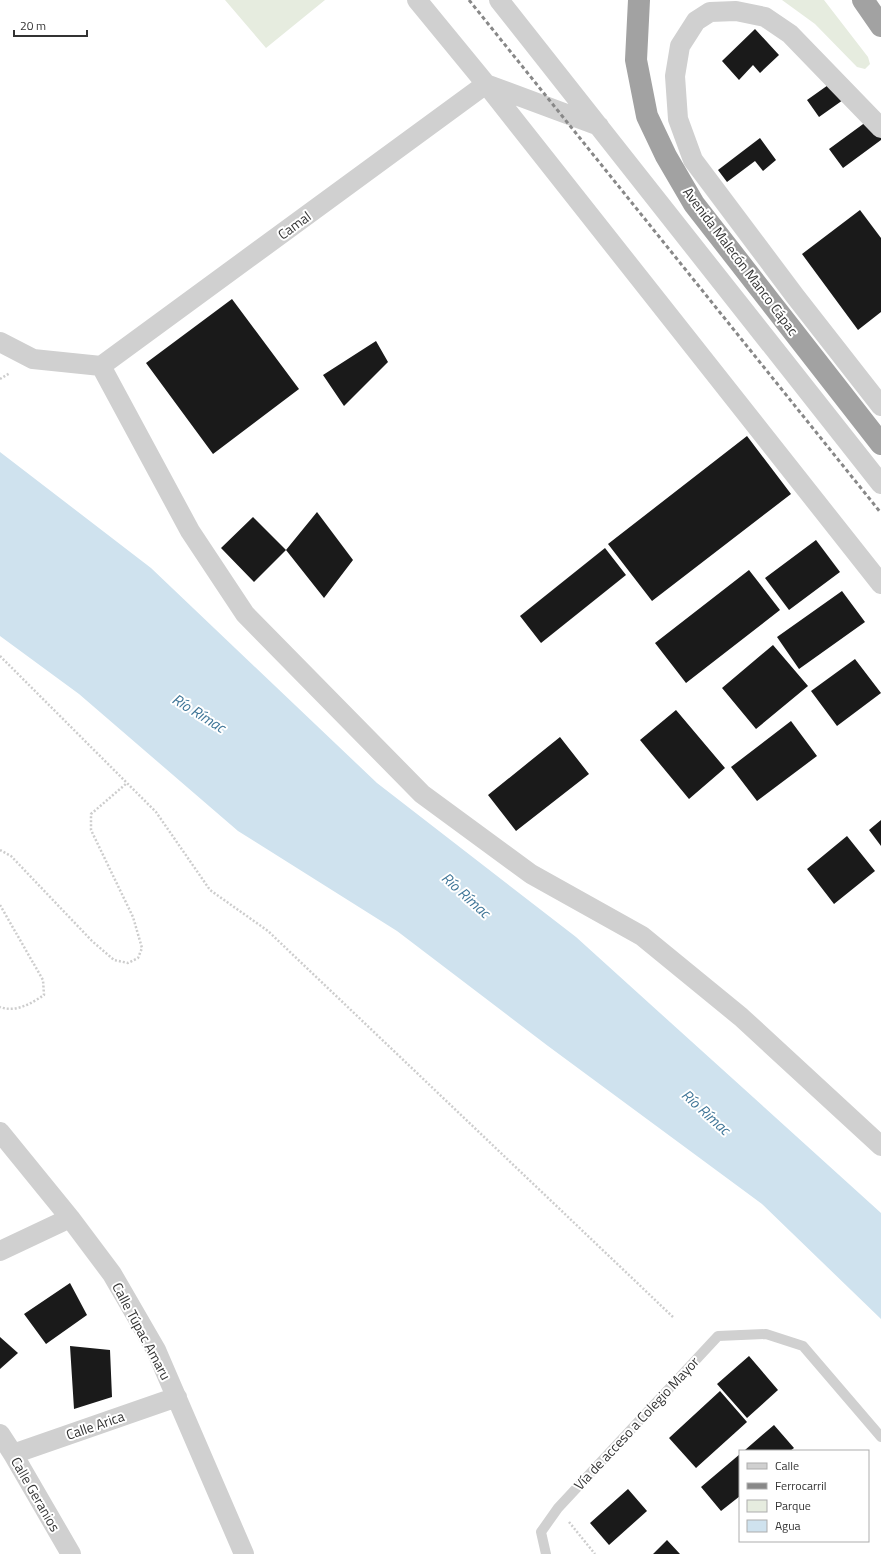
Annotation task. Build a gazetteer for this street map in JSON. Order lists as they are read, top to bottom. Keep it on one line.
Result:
{"streets":{"highway":["Avenida Malecón Manco Cápac"],"street":["Camal","Calle Túpac Amaru","Calle Arica","Calle Geranios"],"lane":["Vía de acceso a Colegio Mayor"]},"crossings":[["Calle Túpac Amaru","Calle Arica"],["Calle Arica","Calle Geranios"]],"water":["Río Rímac"],"legend":["Calle","Ferrocarril","Parque","Agua"],"scale_bar":"20 m"}
